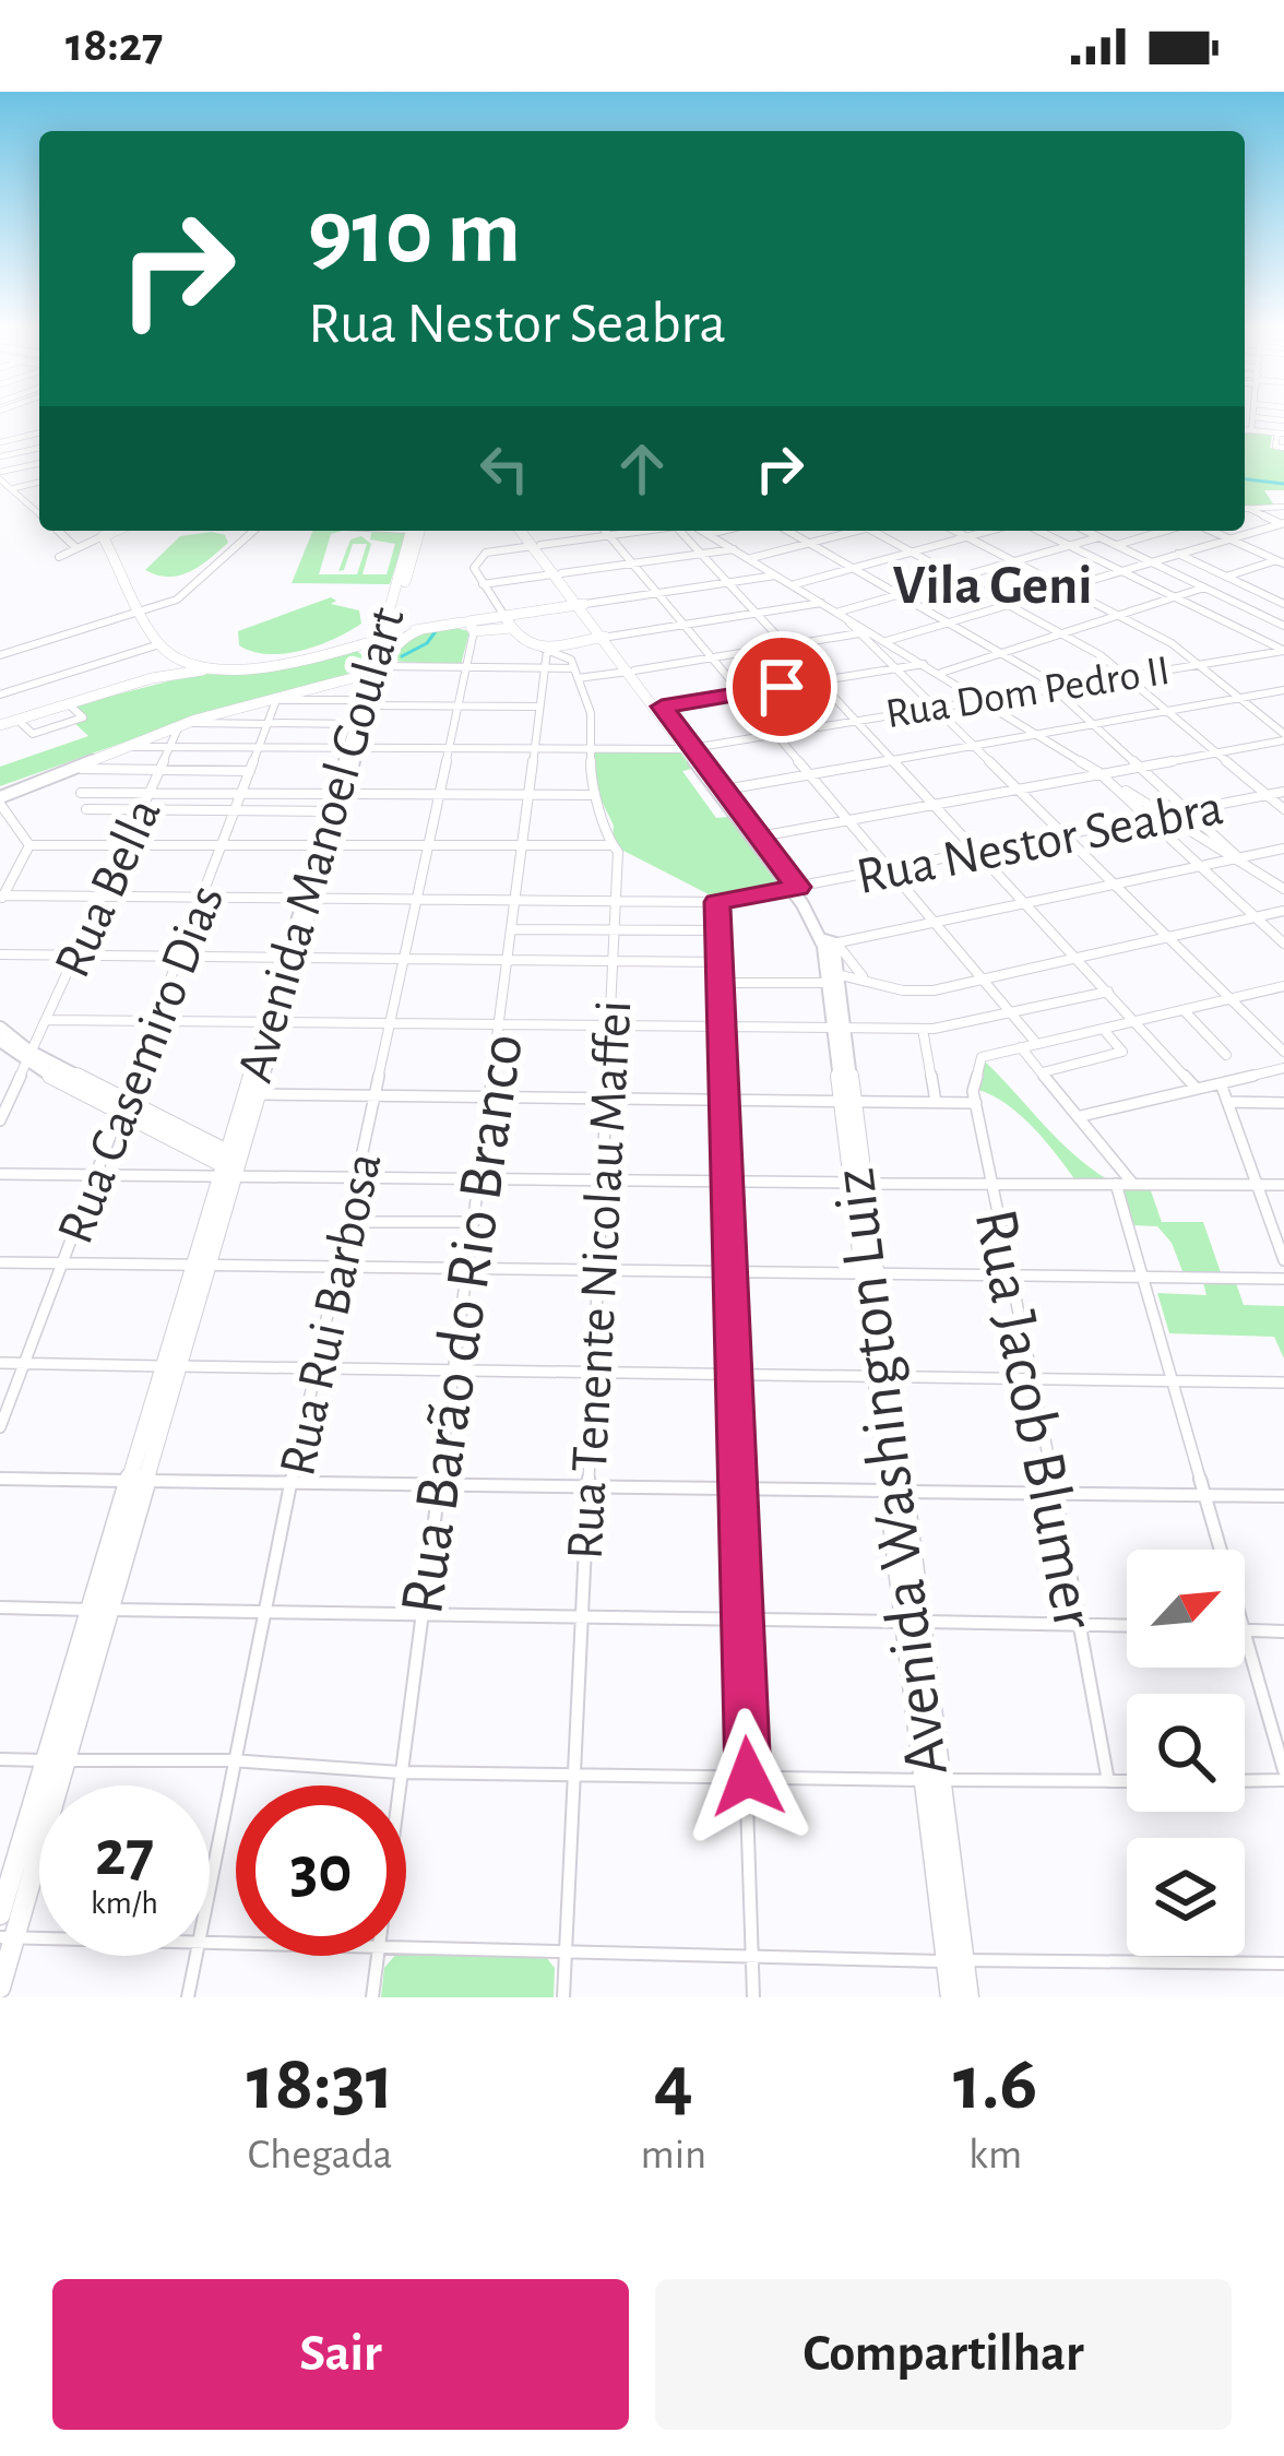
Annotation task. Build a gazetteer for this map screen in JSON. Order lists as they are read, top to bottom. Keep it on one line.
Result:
{"streets":{"main road":["Avenida Manoel Goulart","Avenida Washington Luiz"],"street":["Rua Dom Pedro II","Rua Nestor Seabra","Rua Bella","Rua Casemiro Dias","Rua Tenente Nicolau Maffei","Rua Rui Barbosa","Rua Barão do Rio Branco","Rua Jacob Blumer"]},"crossings":[["Rua Dom Pedro II","Avenida Manoel Goulart"],["Rua Dom Pedro II","Rua Bella"],["Rua Dom Pedro II","Rua Casemiro Dias"],["Rua Dom Pedro II","Rua Tenente Nicolau Maffei"],["Rua Dom Pedro II","Rua Rui Barbosa"],["Rua Dom Pedro II","Rua Barão do Rio Branco"],["Rua Dom Pedro II","Avenida Washington Luiz"],["Rua Nestor Seabra","Avenida Manoel Goulart"],["Rua Nestor Seabra","Rua Bella"],["Rua Nestor Seabra","Rua Casemiro Dias"],["Rua Nestor Seabra","Rua Tenente Nicolau Maffei"],["Rua Nestor Seabra","Rua Rui Barbosa"],["Rua Nestor Seabra","Rua Barão do Rio Branco"],["Rua Nestor Seabra","Avenida Washington Luiz"]],"districts":["Vila Geni"],"north":"top right","page":{"status":"18:27","turn":["910 m","Rua Nestor Seabra"],"speed":"27 km/h","limit":"30","eta":["18:31","Chegada","4","min","1.6","km"],"buttons":["Sair","Compartilhar"]}}
